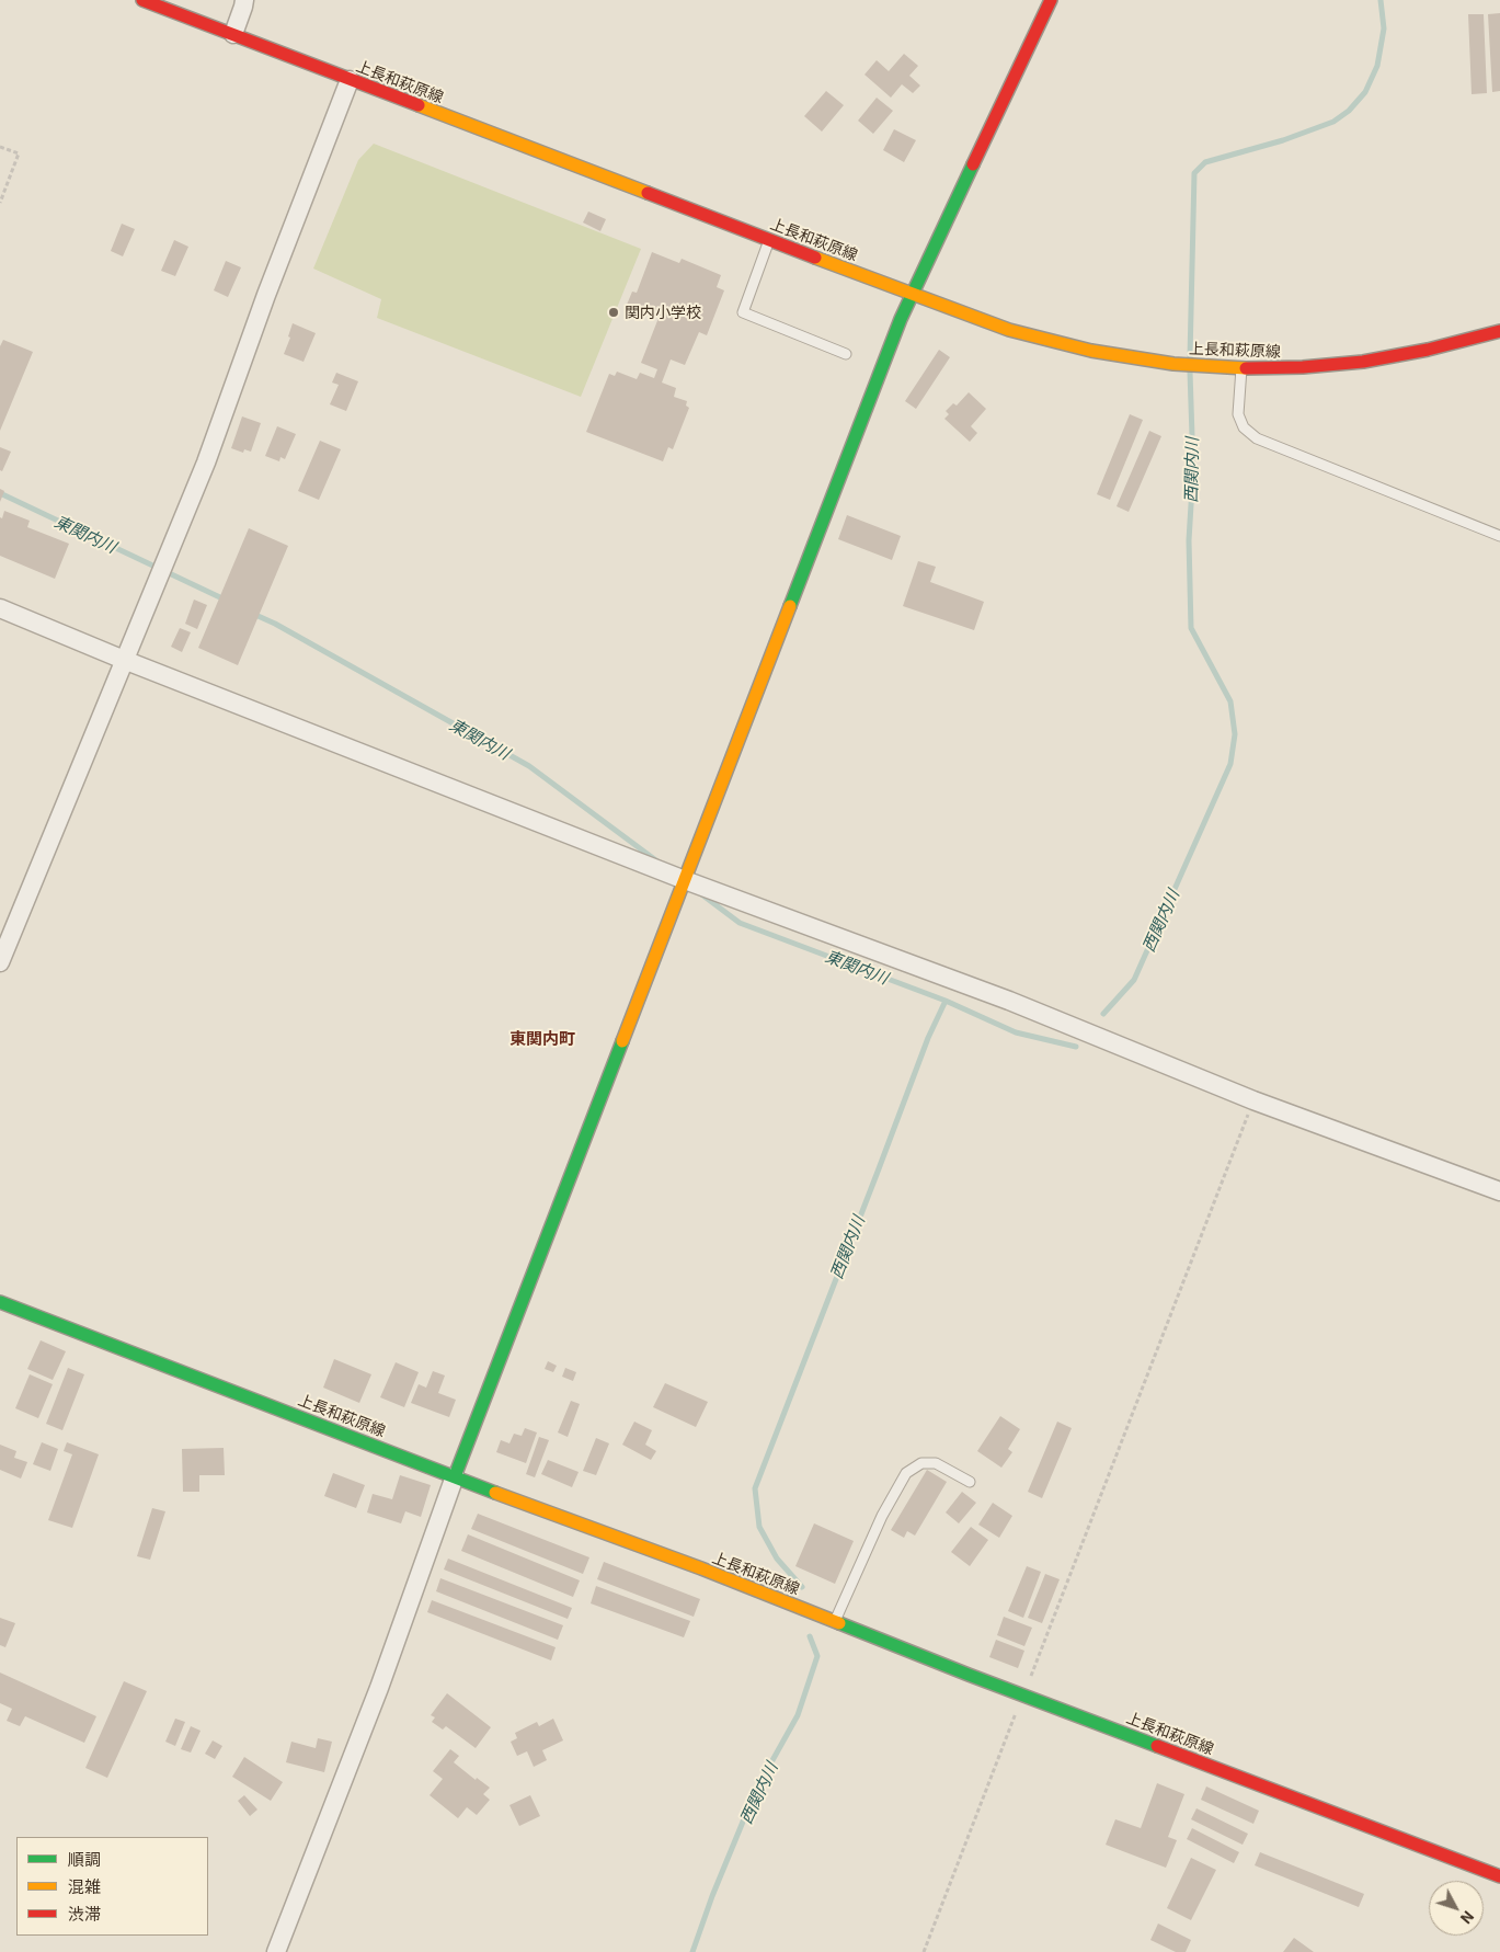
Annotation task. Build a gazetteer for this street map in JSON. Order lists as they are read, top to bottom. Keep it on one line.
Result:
{"streets":{"main road":["上長和萩原線"]},"districts":["東関内町"],"water":["西関内川","東関内川"],"places":["関内小学校"],"legend":["順調","混雑","渋滞"],"north":"bottom right"}
